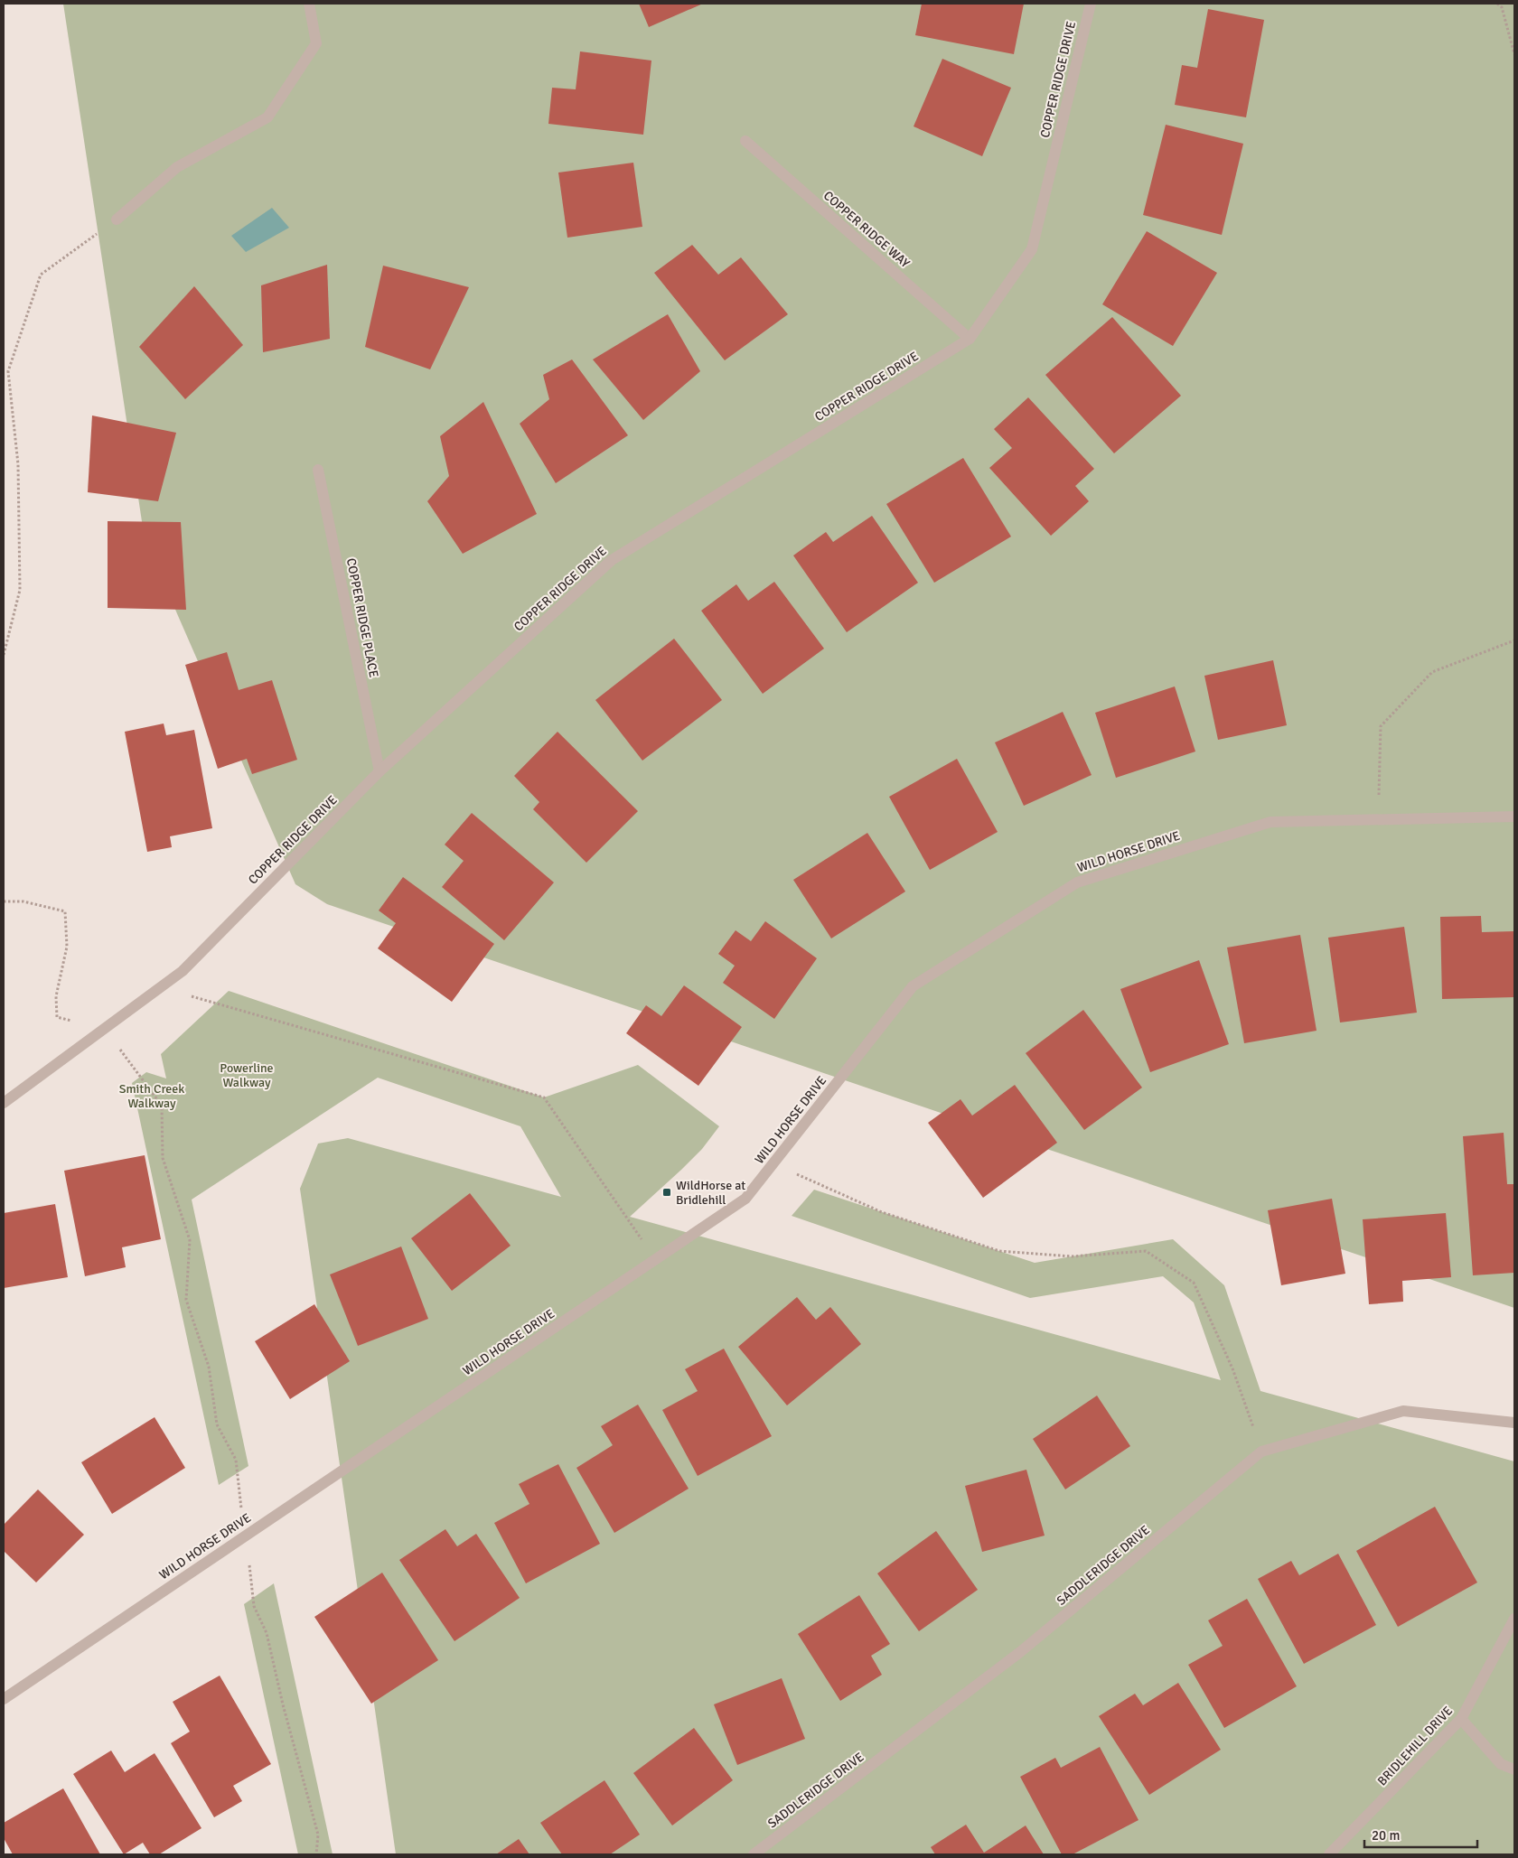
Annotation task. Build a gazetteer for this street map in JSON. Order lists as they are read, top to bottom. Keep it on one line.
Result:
{"streets":{"street":["COPPER RIDGE DRIVE","COPPER RIDGE WAY","COPPER RIDGE PLACE","WILD HORSE DRIVE","SADDLERIDGE DRIVE","BRIDLEHILL DRIVE"]},"crossings":[["COPPER RIDGE DRIVE","COPPER RIDGE WAY"],["COPPER RIDGE DRIVE","COPPER RIDGE PLACE"]],"parks":["Powerline Walkway","Smith Creek Walkway"],"places":{"transit":["WildHorse at Bridlehill"]},"scale_bar":"20 m"}
